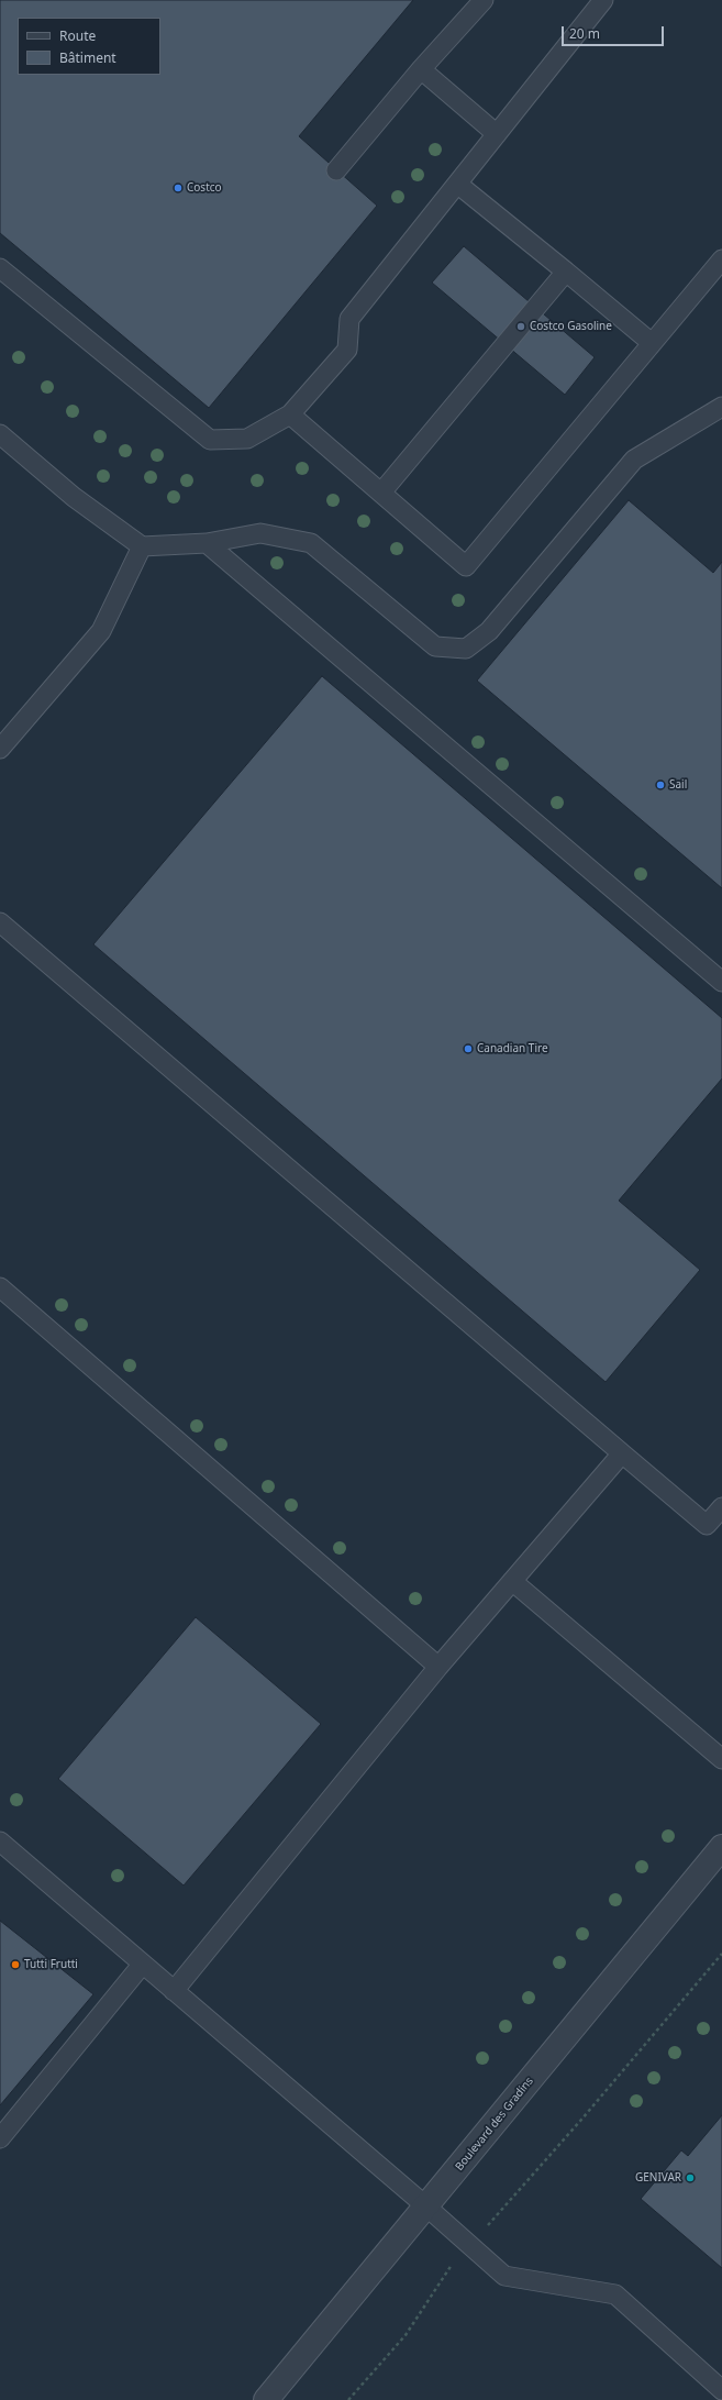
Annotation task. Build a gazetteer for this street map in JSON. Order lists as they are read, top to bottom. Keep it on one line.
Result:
{"streets":{"street":["Boulevard des Gradins"]},"places":["Costco","Costco Gasoline","Sail","Canadian Tire","Tutti Frutti","GENIVAR"],"legend":["Route","Bâtiment"],"scale_bar":"20 m"}
